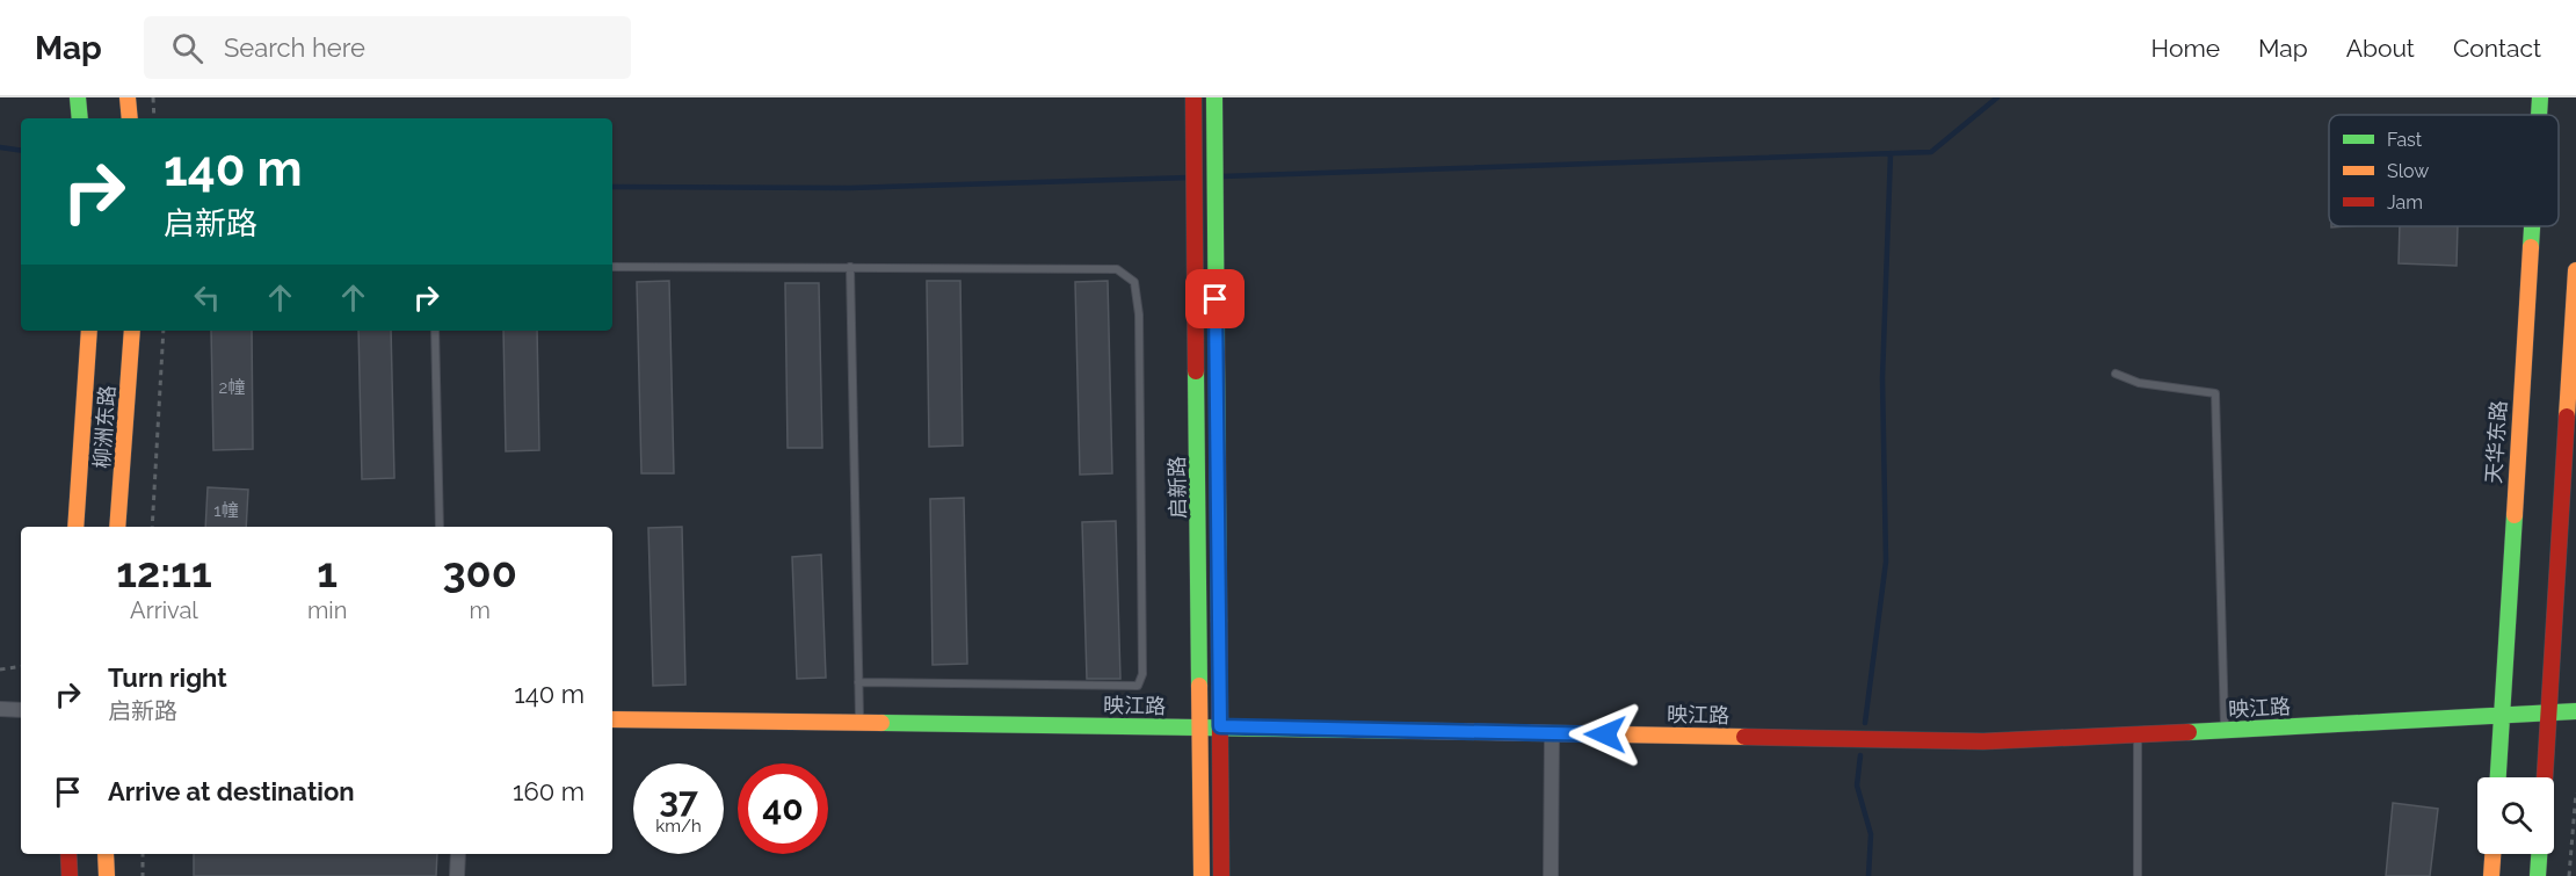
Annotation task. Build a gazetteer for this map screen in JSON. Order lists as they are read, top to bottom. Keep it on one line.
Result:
{"streets":{"street":["柳洲东路","天华东路","启新路","映江路"]},"crossings":[["天华东路","映江路"],["启新路","映江路"]],"house_numbers":["2幢","1幢"],"legend":["Fast","Slow","Jam"],"page":{"header":"Map","search":"Search here","nav":["Home","Map","About","Contact"],"turn":["140 m","启新路"],"eta":["12:11","Arrival","1","min","300","m"],"list":[{"name":"Turn right","note":"启新路","value":"140 m"},{"name":"Arrive at destination","value":"160 m"}],"speed":"37 km/h","limit":"40"}}
